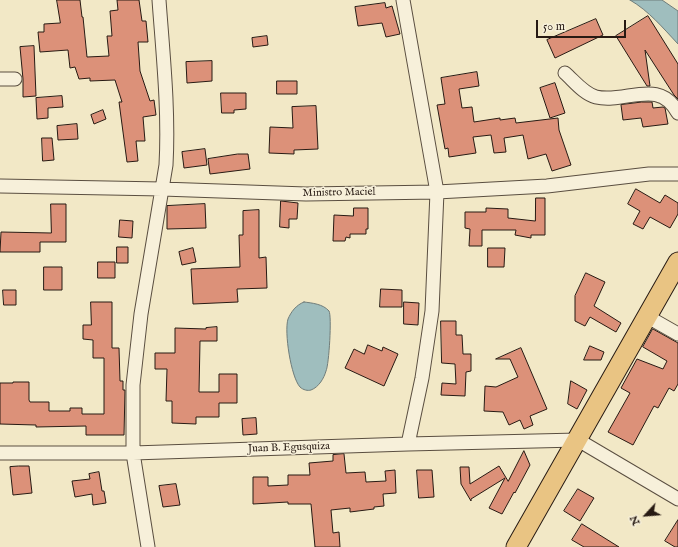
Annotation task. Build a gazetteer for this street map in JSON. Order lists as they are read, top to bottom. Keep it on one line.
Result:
{"streets":{"street":["Ministro Maciel","Juan B. Egusquiza"]},"scale_bar":"50 m","north":"bottom left"}
